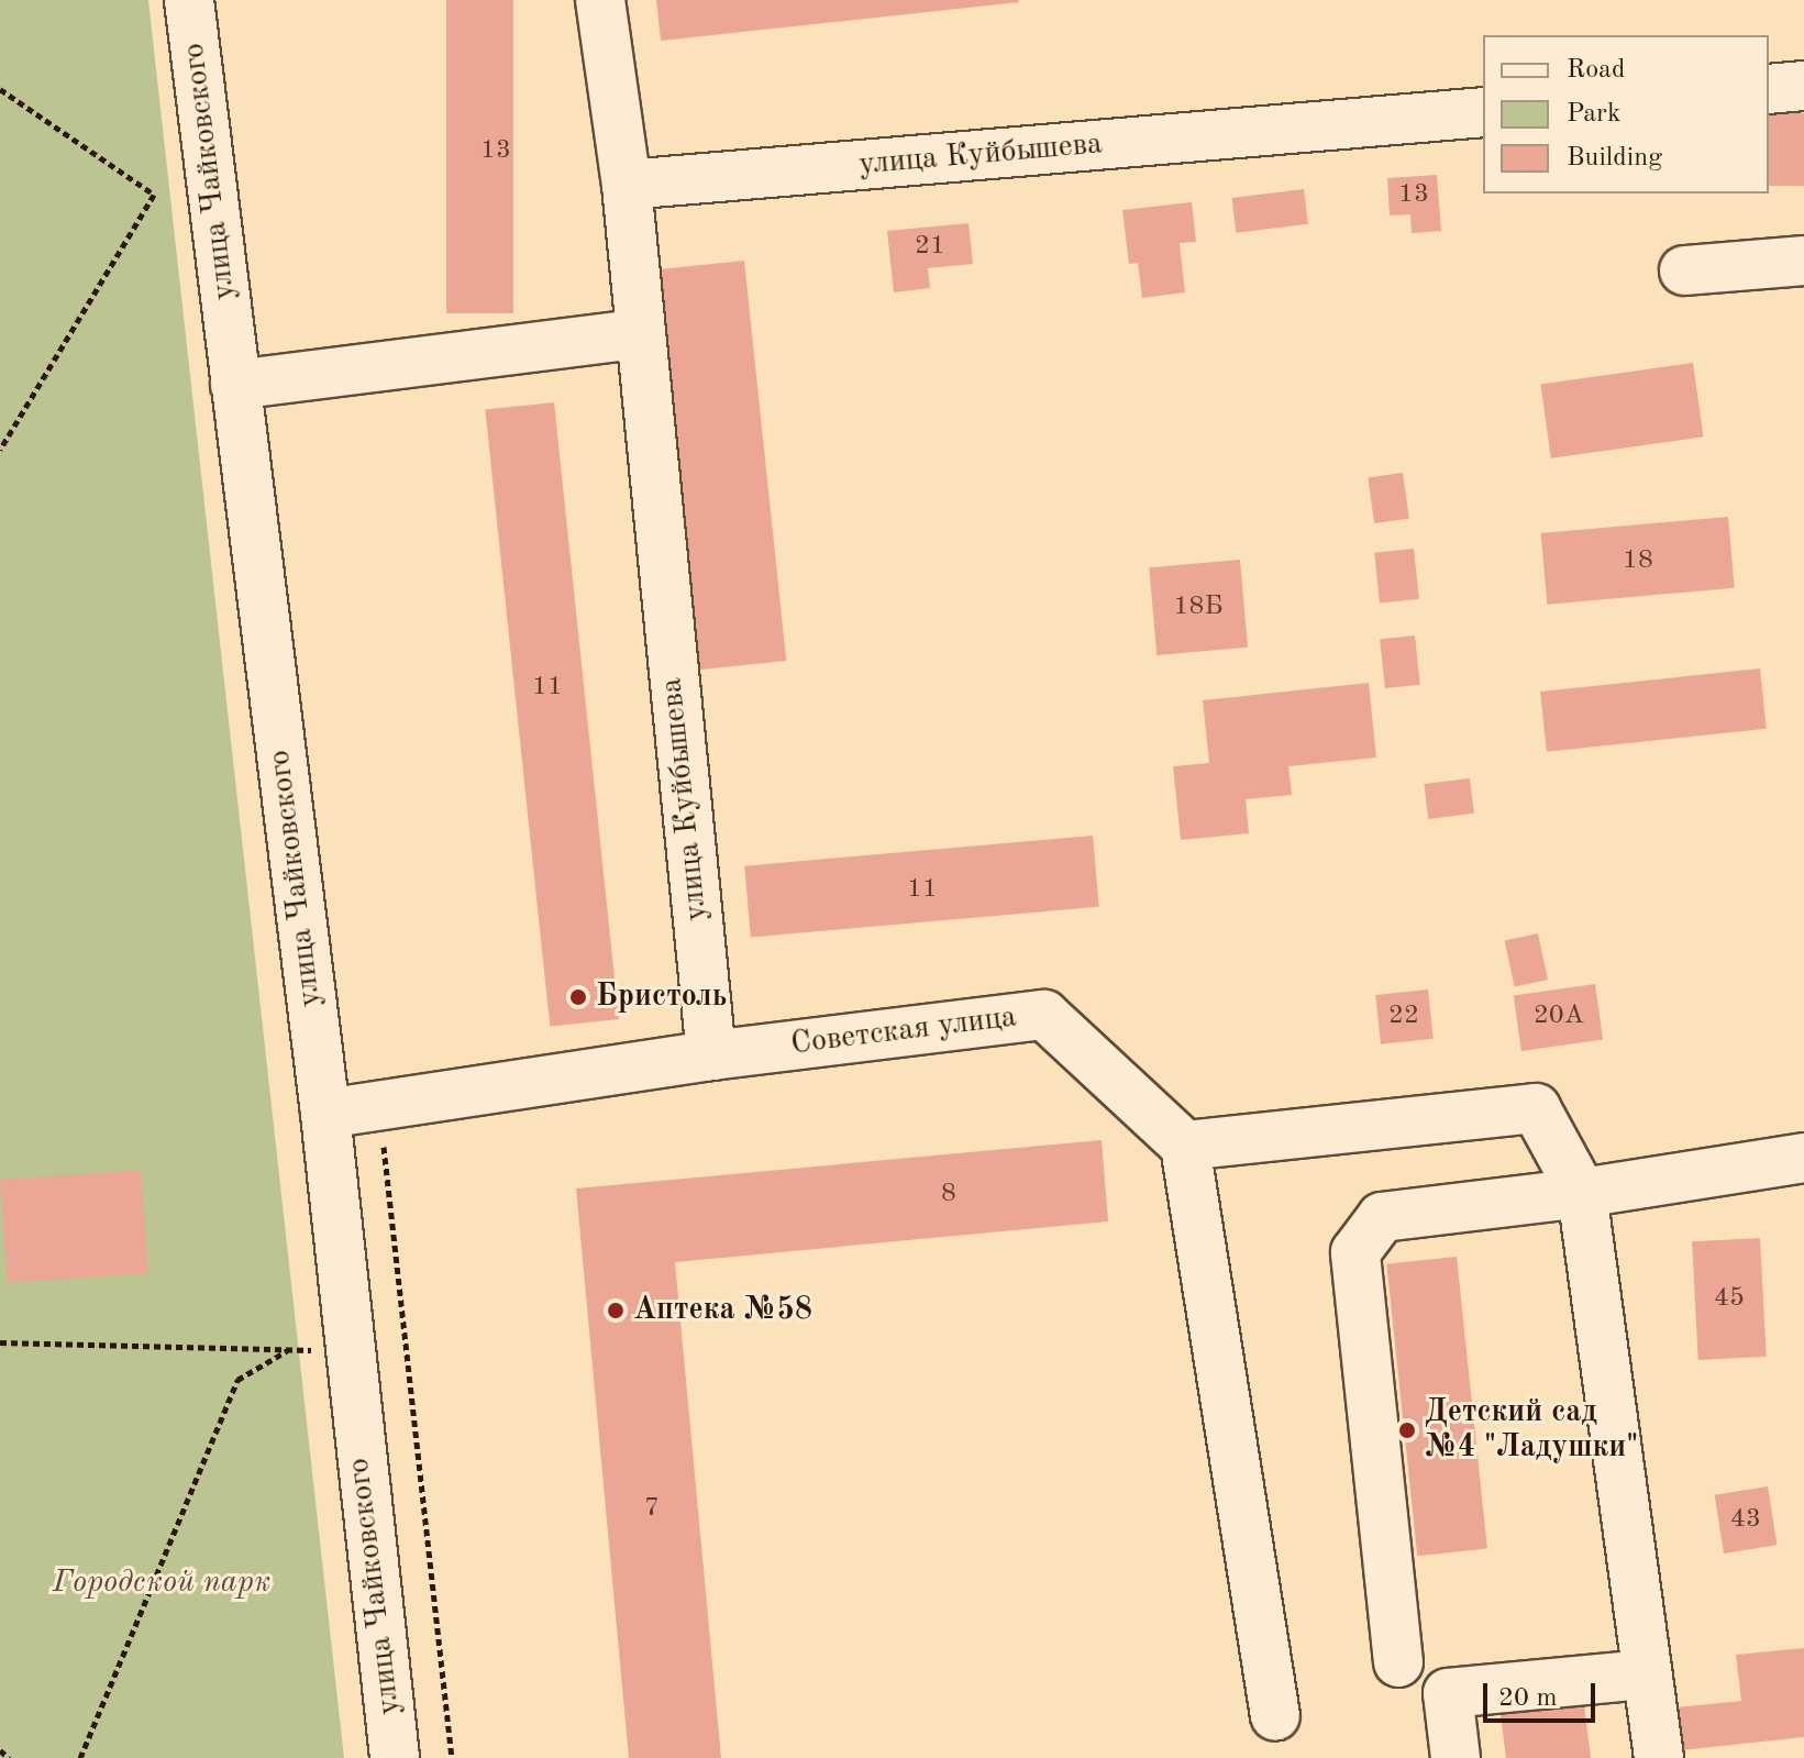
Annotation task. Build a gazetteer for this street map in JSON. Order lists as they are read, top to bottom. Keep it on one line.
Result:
{"streets":{"street":["улица Куйбышева","улица Чайковского","Советская улица"]},"crossings":[["улица Куйбышева","Советская улица"],["улица Чайковского","Советская улица"]],"parks":["Городской парк"],"places":["Бристоль","Аптека №58","Детский сад №4 \"Ладушки\""],"house_numbers":["13","13","21","18","18Б","11","11","22","20А","8","45","7","43"],"legend":["Road","Park","Building"],"scale_bar":"20 m"}
